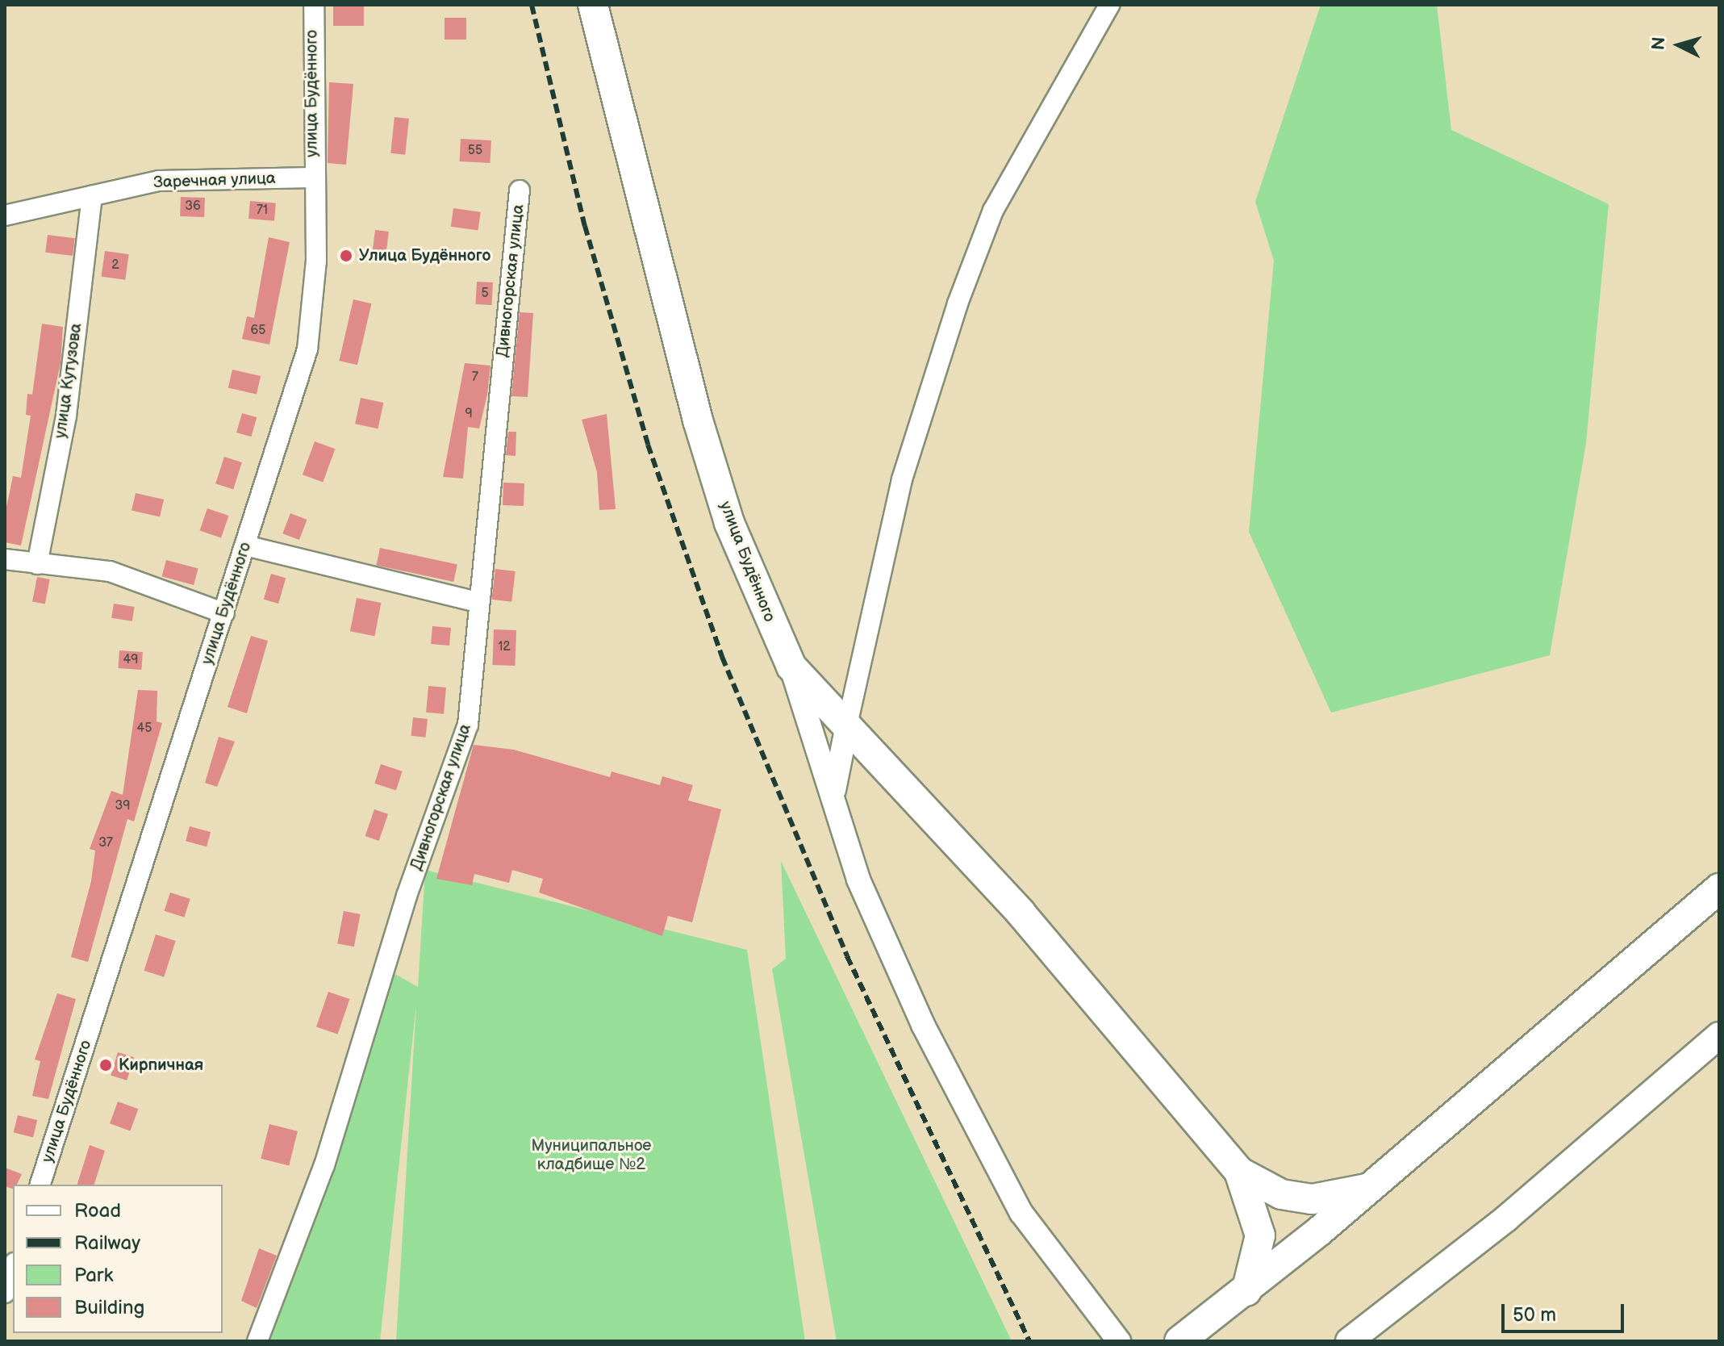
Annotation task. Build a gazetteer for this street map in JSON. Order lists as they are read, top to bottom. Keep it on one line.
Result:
{"streets":{"main road":["улица Будённого"],"street":["Заречная улица","Дивногорская улица","улица Кутузова"]},"crossings":[["улица Будённого","Заречная улица"],["Заречная улица","улица Кутузова"]],"parks":["Муниципальное кладбище №2"],"places":["Улица Будённого","Кирпичная"],"house_numbers":["55","36","71","2","5","65","7","9","12","49","45","39","37"],"legend":["Road","Railway","Park","Building"],"scale_bar":"50 m","north":"left"}
